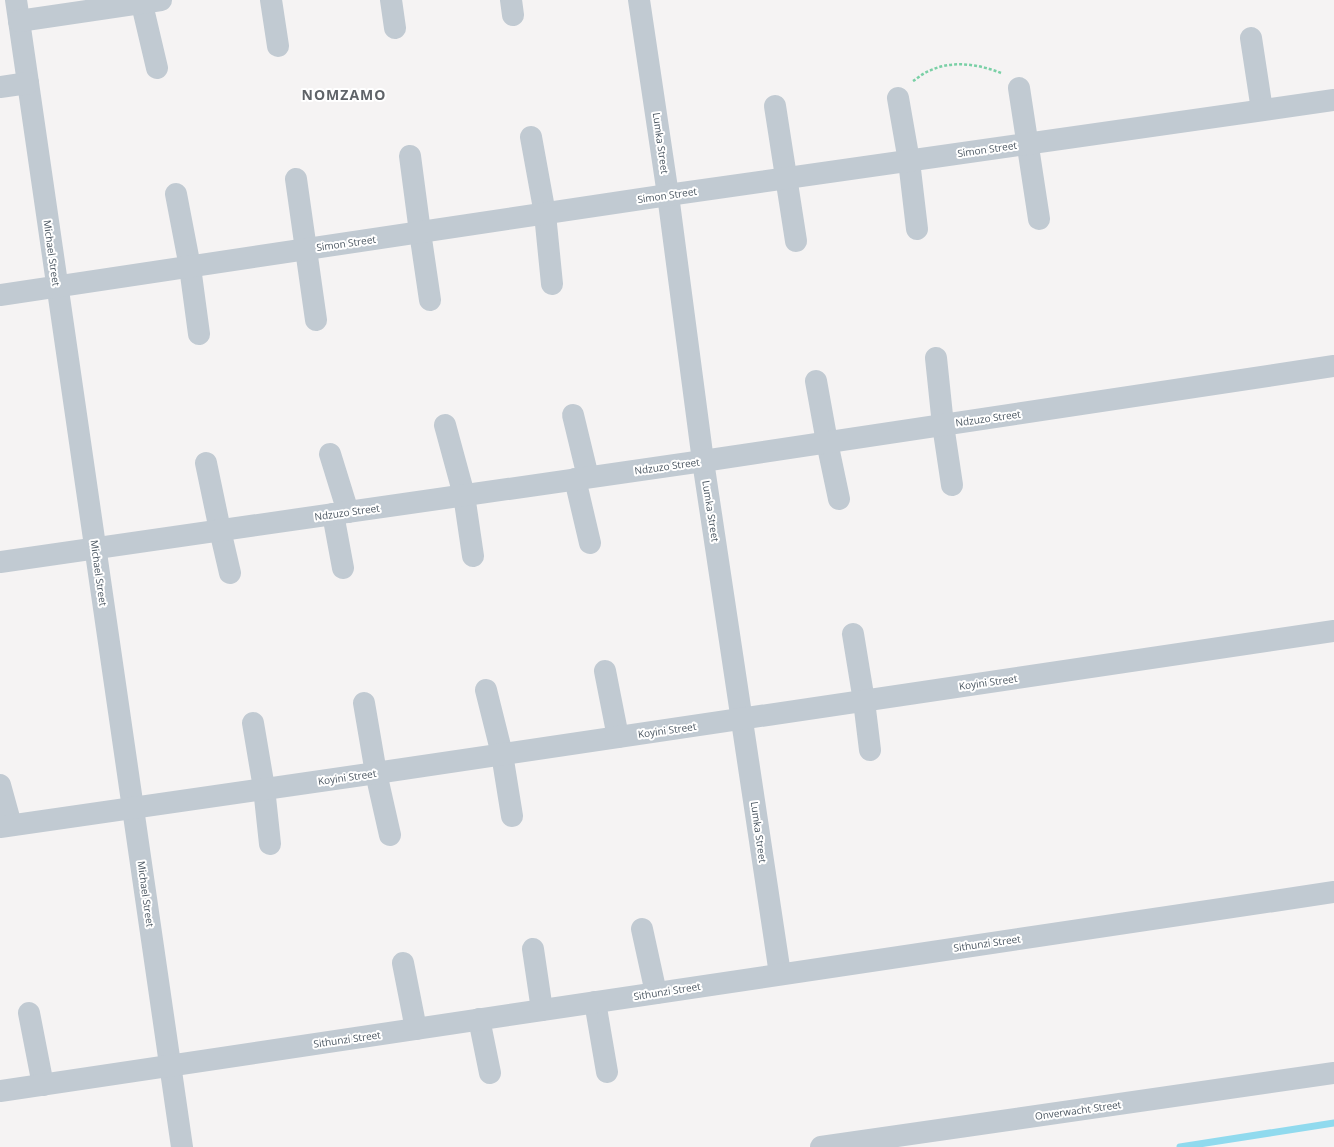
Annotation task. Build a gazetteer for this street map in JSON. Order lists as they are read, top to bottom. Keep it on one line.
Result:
{"streets":{"street":["Lumka Street","Simon Street","Michael Street","Ndzuzo Street","Koyini Street","Sithunzi Street","Onverwacht Street"]},"crossings":[["Lumka Street","Simon Street"],["Lumka Street","Ndzuzo Street"],["Lumka Street","Koyini Street"],["Lumka Street","Sithunzi Street"],["Simon Street","Michael Street"],["Michael Street","Ndzuzo Street"],["Michael Street","Koyini Street"],["Michael Street","Sithunzi Street"]],"districts":["NOMZAMO"]}
